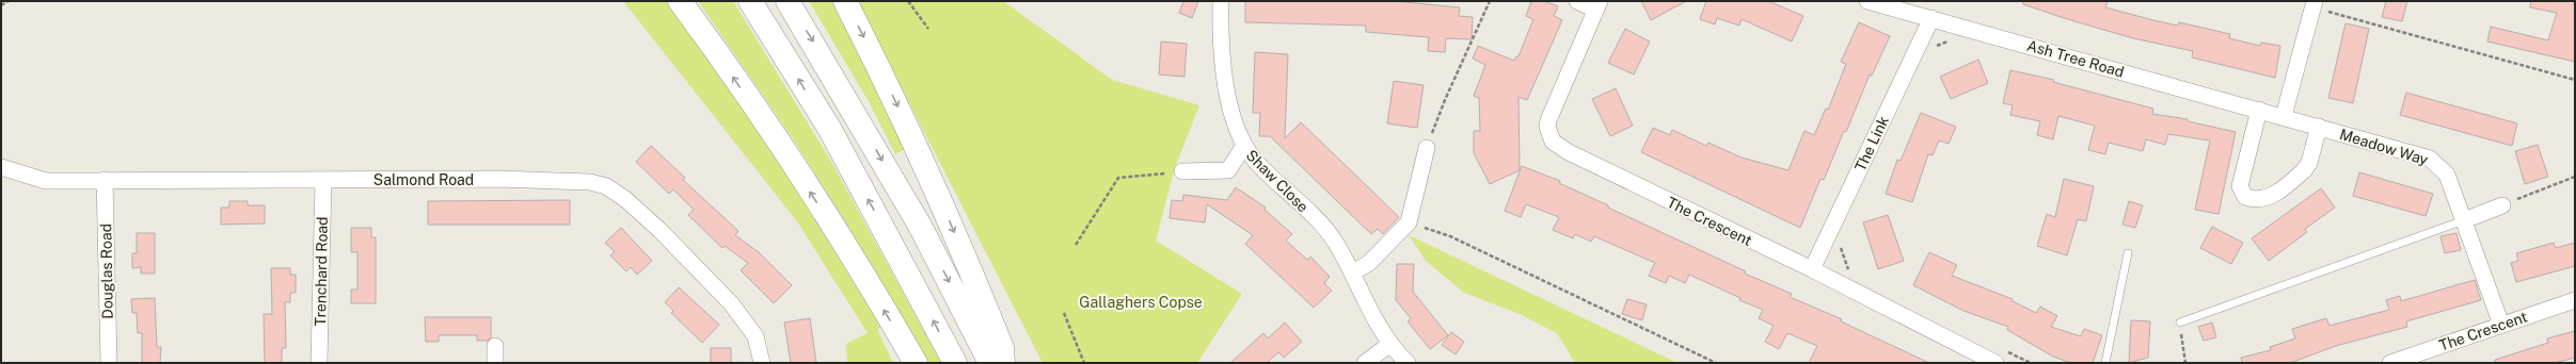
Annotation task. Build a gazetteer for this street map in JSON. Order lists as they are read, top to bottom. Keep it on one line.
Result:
{"streets":{"street":["Ash Tree Road","The Link","Meadow Way","Salmond Road","Shaw Close","The Crescent","Douglas Road","Trenchard Road"]},"crossings":[["Ash Tree Road","The Link"],["Ash Tree Road","Meadow Way"],["The Link","The Crescent"],["Meadow Way","The Crescent"],["Salmond Road","Douglas Road"],["Salmond Road","Trenchard Road"]],"parks":["Gallaghers Copse"]}
